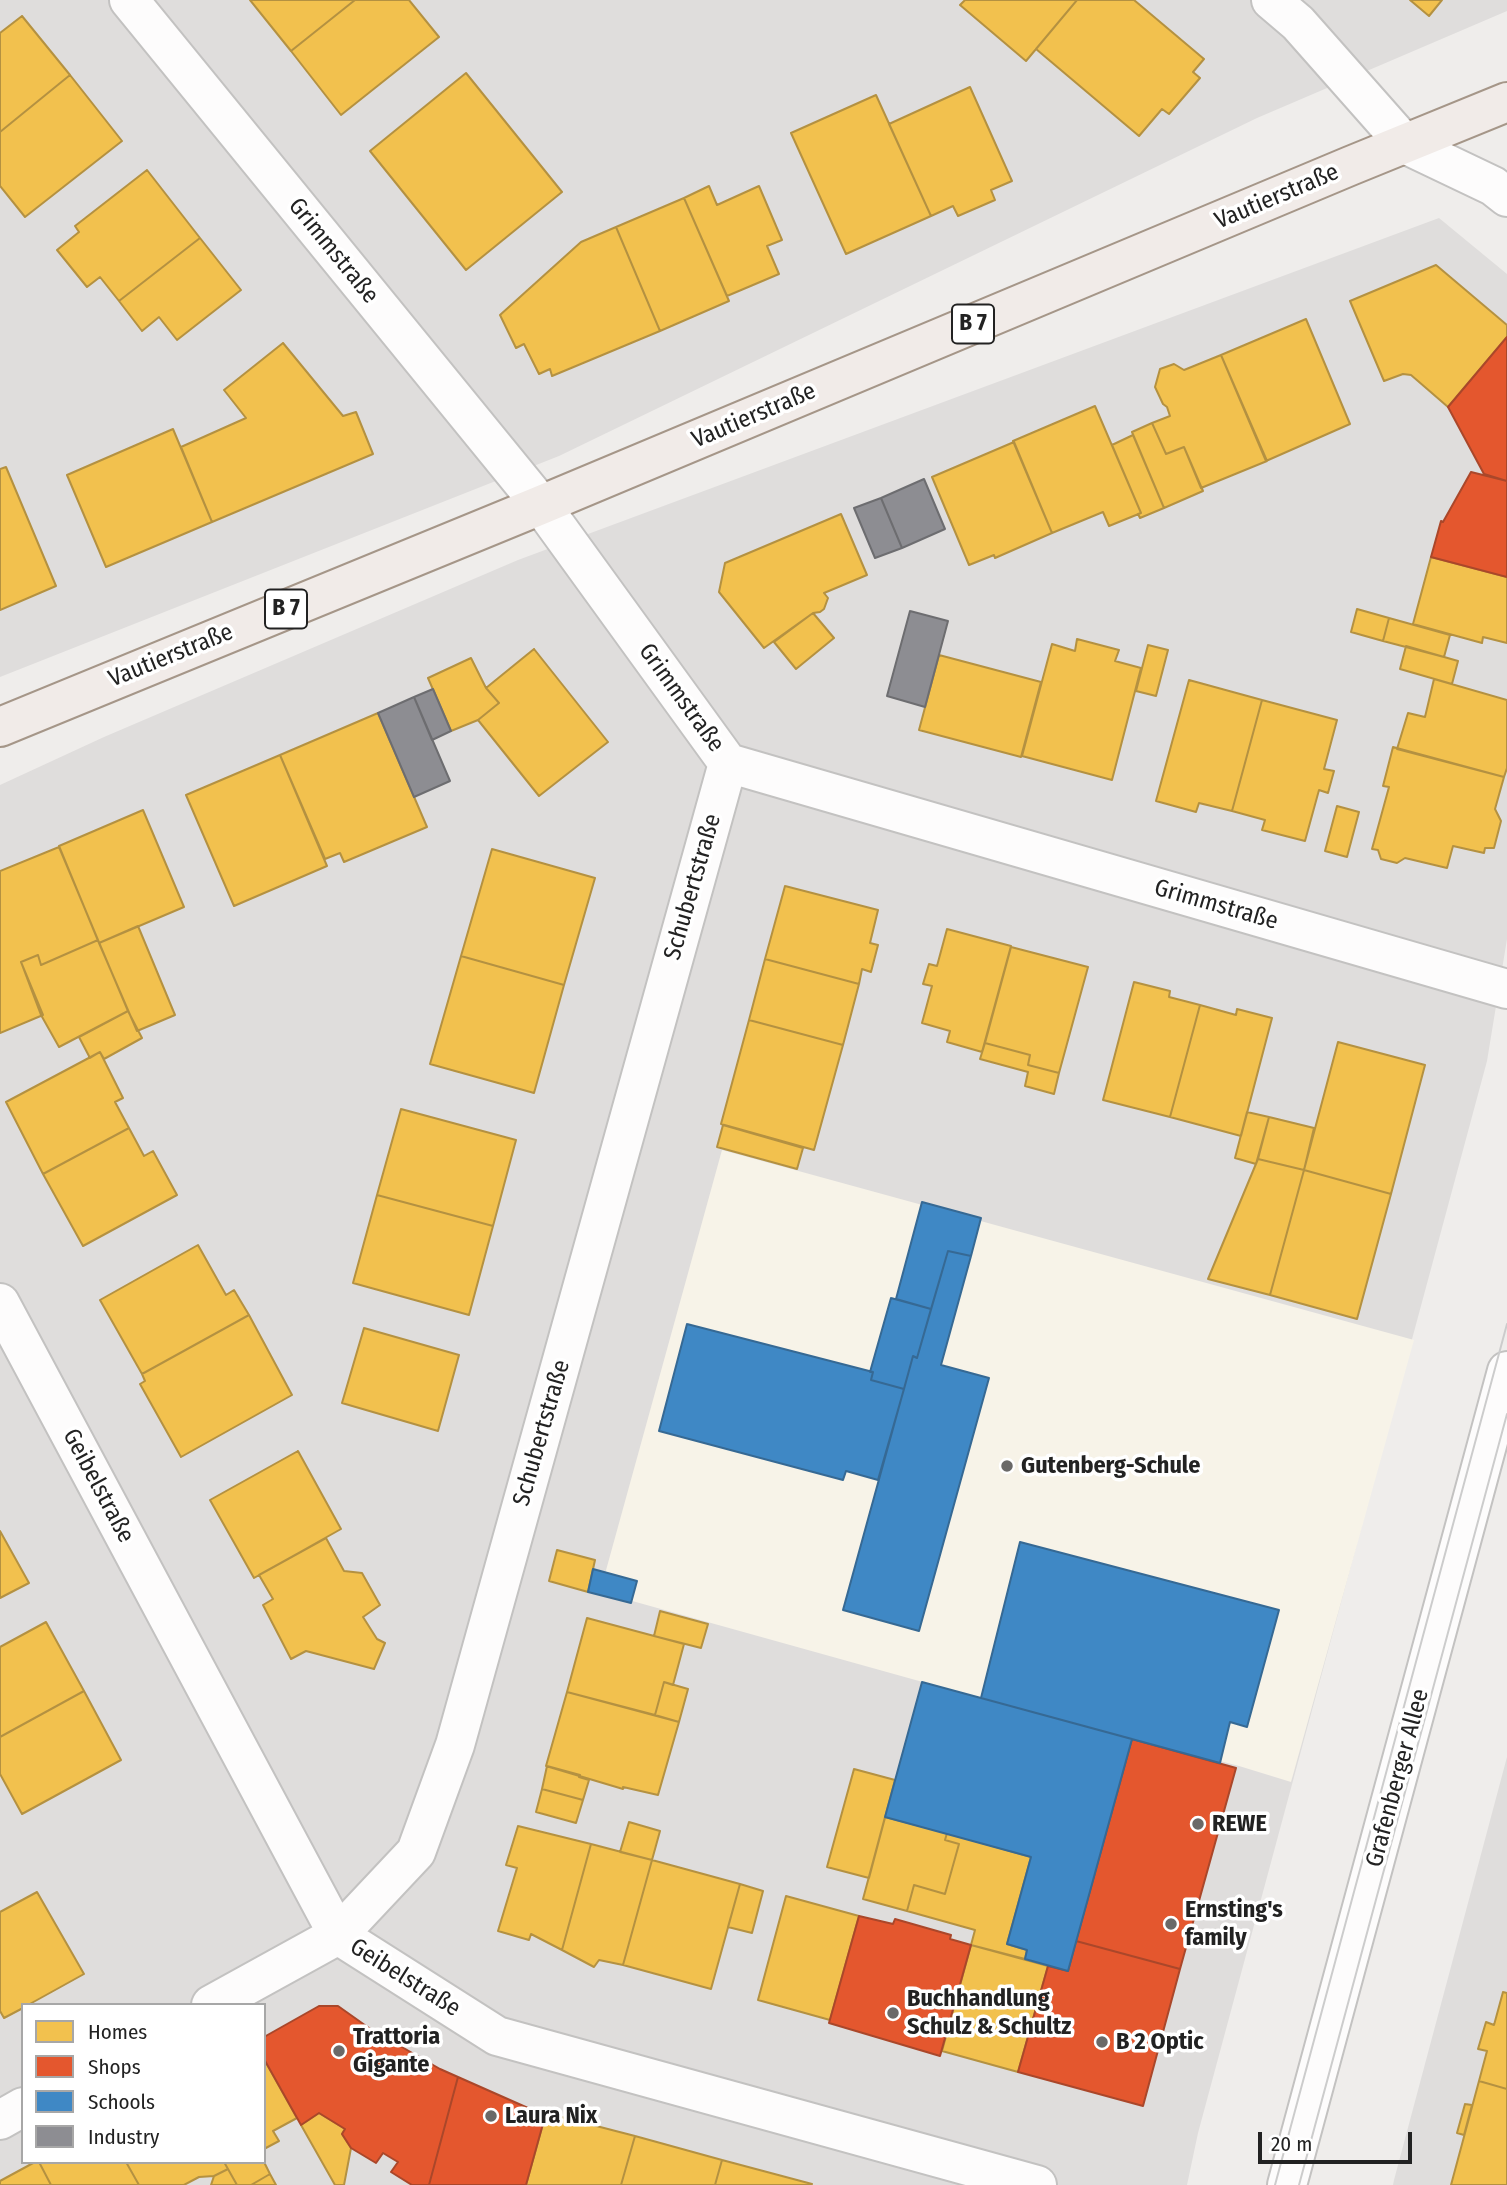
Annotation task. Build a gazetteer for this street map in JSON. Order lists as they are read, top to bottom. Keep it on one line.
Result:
{"streets":{"main road":["Vautierstraße","B 7"],"street":["Grimmstraße","Schubertstraße","Geibelstraße","Grafenberger Allee"]},"crossings":[["Vautierstraße","Grimmstraße"],["Grimmstraße","Schubertstraße"],["Schubertstraße","Geibelstraße"]],"places":["Gutenberg-Schule","REWE","Ernsting's family","Buchhandlung Schulz & Schultz","B 2 Optic","Trattoria Gigante","Laura Nix"],"legend":["Homes","Shops","Schools","Industry"],"scale_bar":"20 m"}
